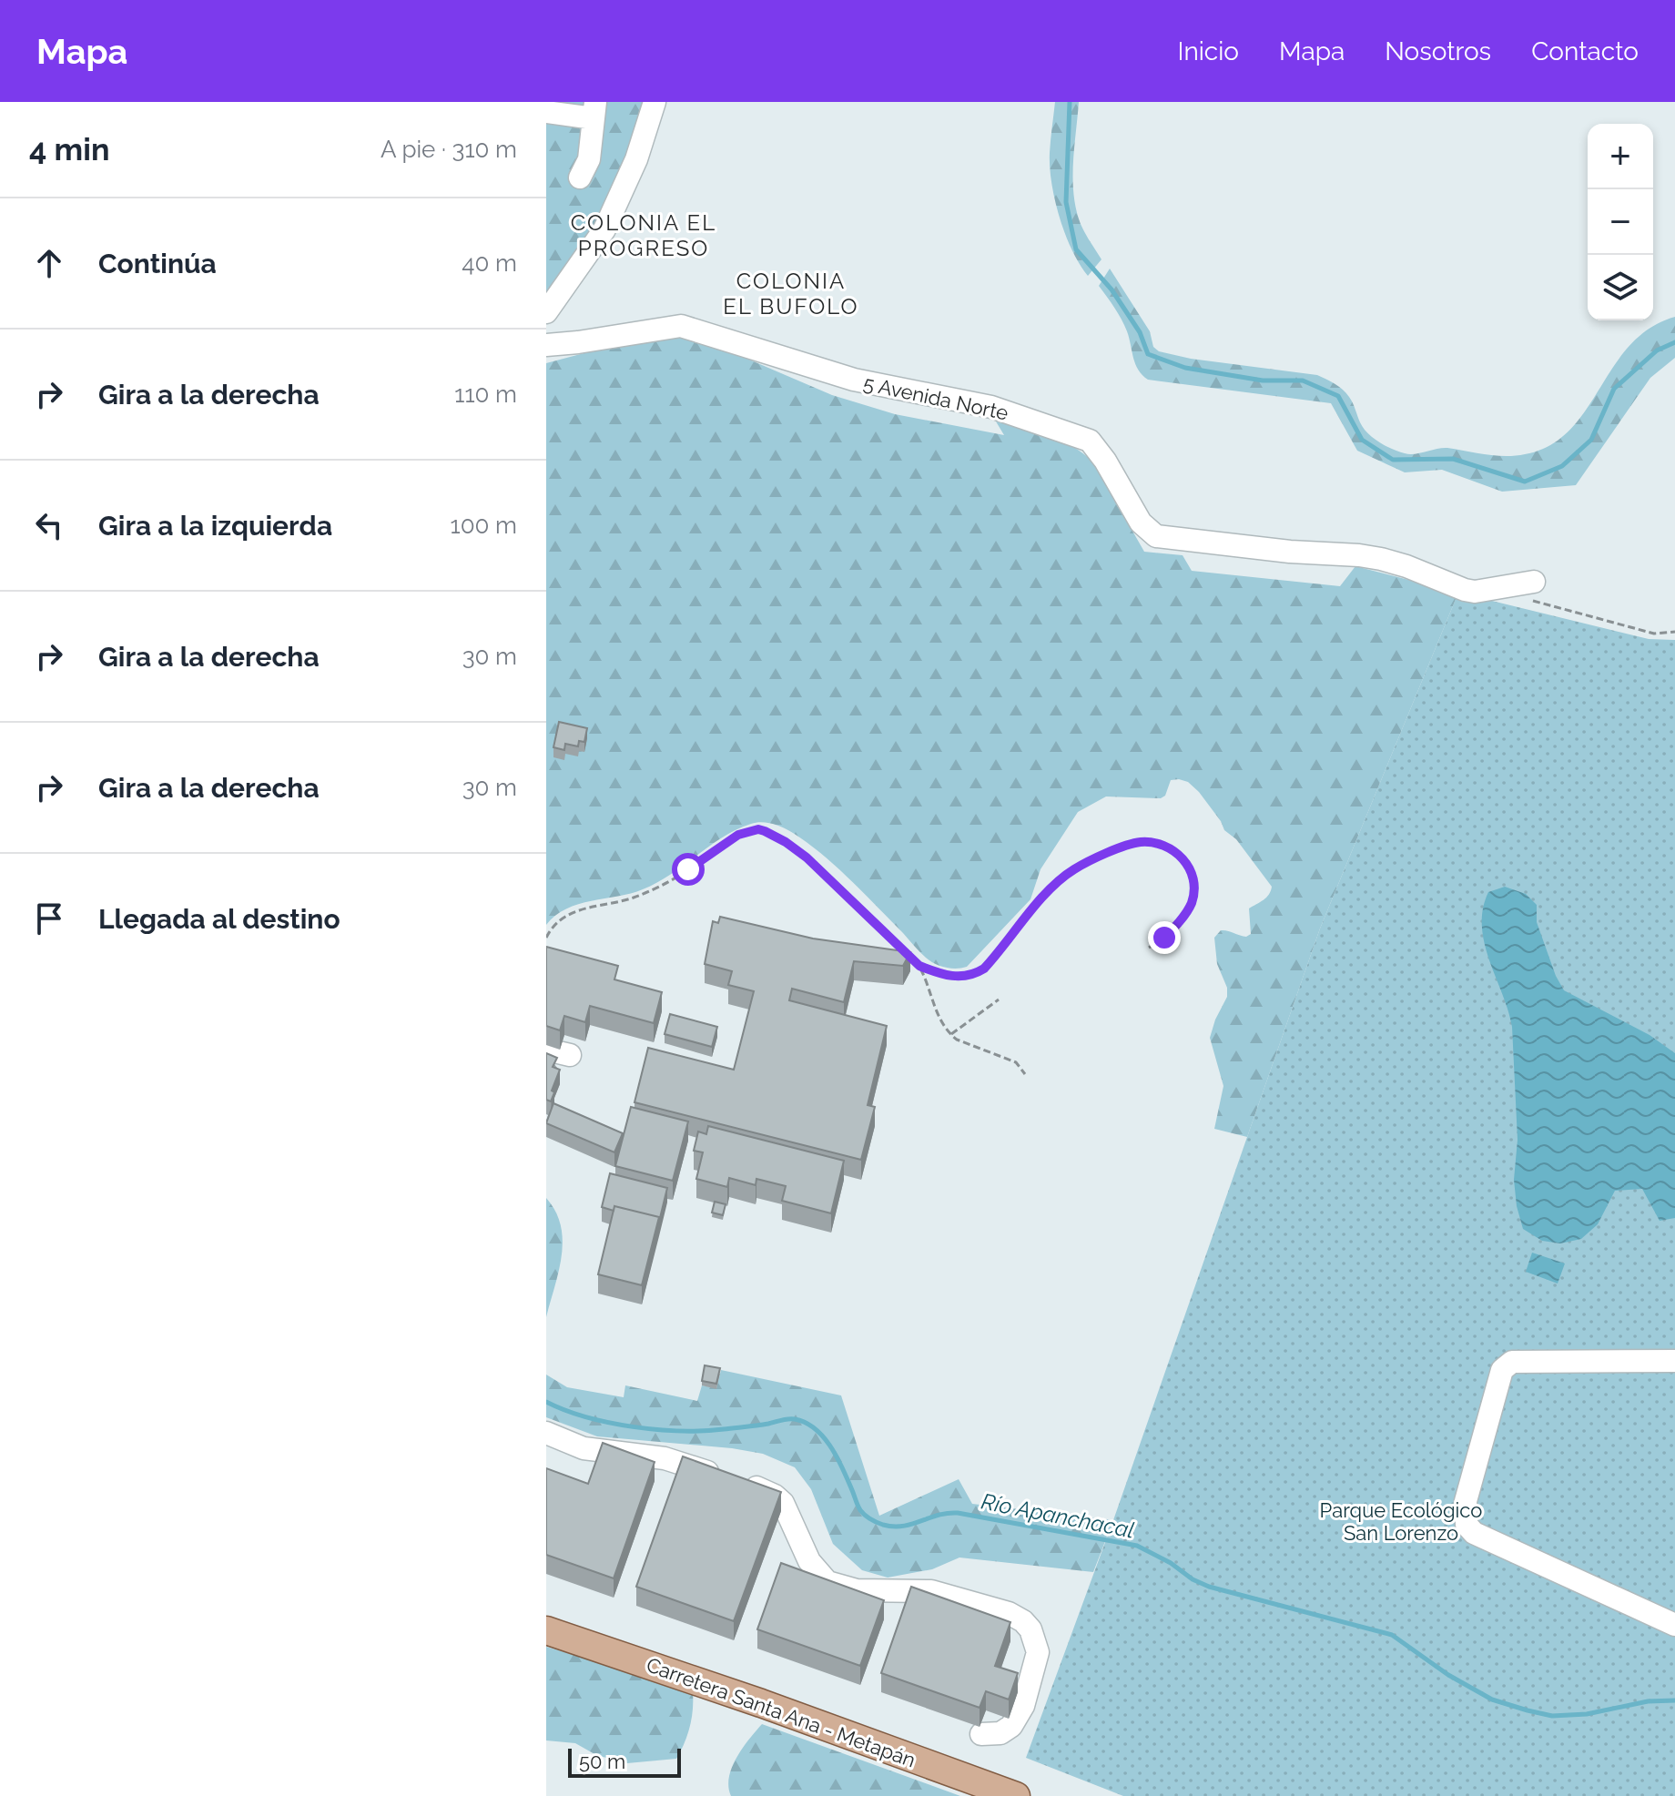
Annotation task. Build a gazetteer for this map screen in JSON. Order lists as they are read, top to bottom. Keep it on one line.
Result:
{"streets":{"main road":["Carretera Santa Ana - Metapán"],"street":["5 Avenida Norte"]},"districts":["COLONIA EL PROGRESO","COLONIA EL BUFOLO"],"water":["Río Apanchacal"],"parks":["Parque Ecológico San Lorenzo"],"scale_bar":"50 m","page":{"header":"Mapa","nav":["Inicio","Mapa","Nosotros","Contacto"],"heading":["4 min","A pie · 310 m"],"map_buttons":["+","−"],"list":[["Continúa","40 m"],["Gira a la derecha","110 m"],["Gira a la izquierda","100 m"],["Gira a la derecha","30 m"],["Gira a la derecha","30 m"],"Llegada al destino"],"scale":"50 m"}}
